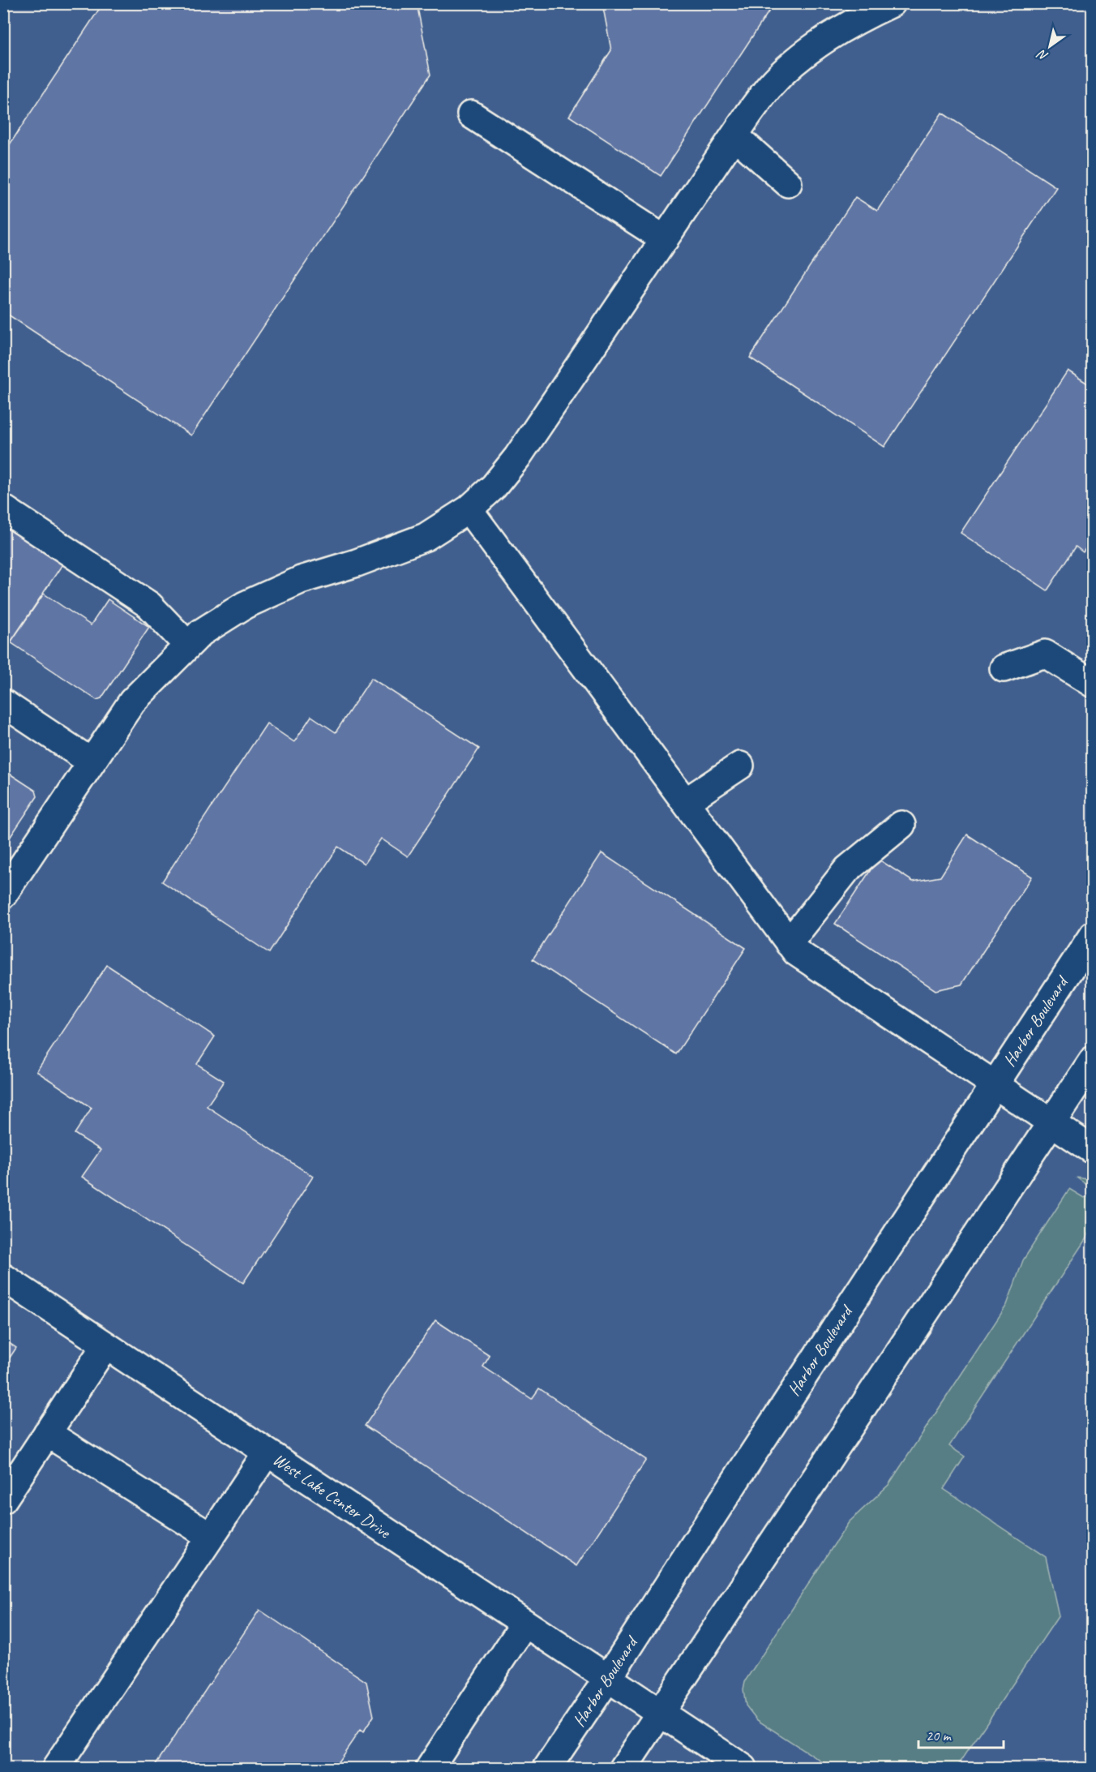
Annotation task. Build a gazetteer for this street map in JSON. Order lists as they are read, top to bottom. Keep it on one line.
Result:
{"streets":{"main road":["Harbor Boulevard","West Lake Center Drive"]},"crossings":[["Harbor Boulevard","West Lake Center Drive"]],"scale_bar":"20 m","north":"bottom left"}
